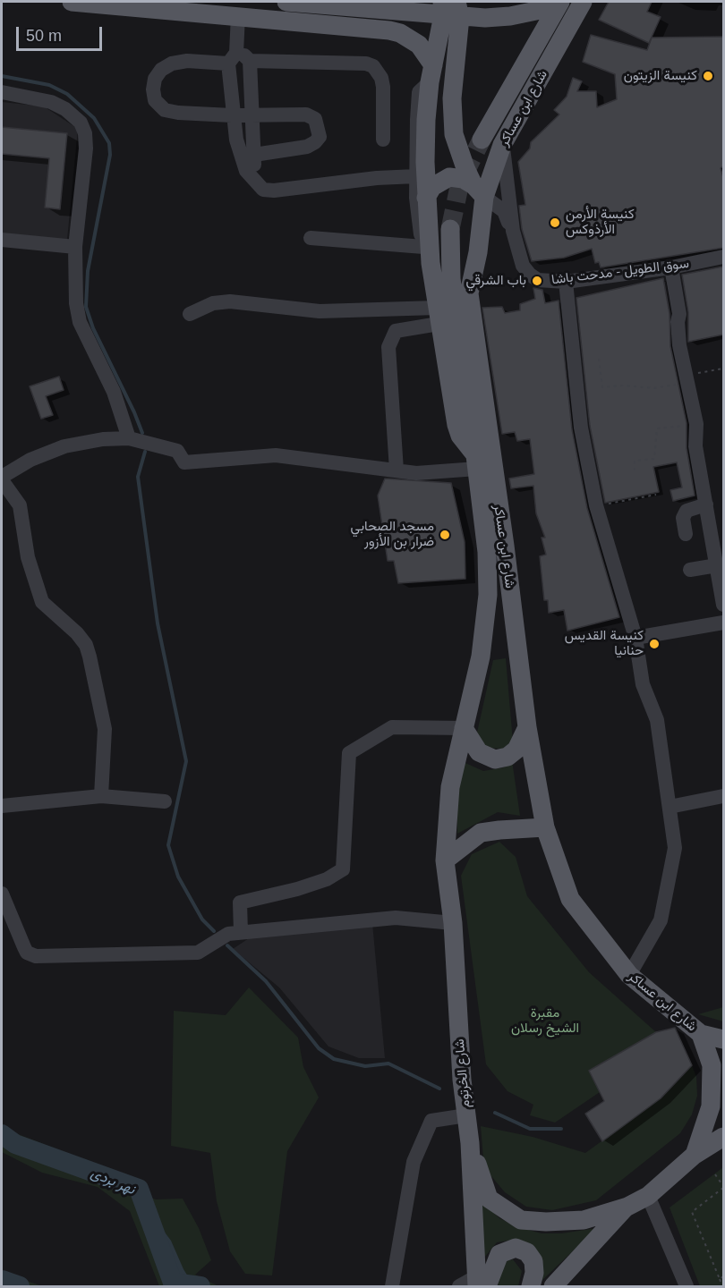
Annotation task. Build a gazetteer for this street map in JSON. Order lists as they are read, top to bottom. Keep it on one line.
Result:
{"streets":{"main road":["شارع ابن عساكر","شارع الخرتوم"],"street":["سوق الطويل - مدحت باشا"]},"crossings":[["شارع ابن عساكر","شارع الخرتوم"]],"water":["نهر بردى"],"parks":["مقبرة الشيخ رسلان"],"places":["كنيسة الزيتون","كنيسة الأرمن الأرذوكس","باب الشرقي","مسجد الصحابي ضرار بن الأزور","كنيسة القديس حنانيا"],"scale_bar":"50 m"}
